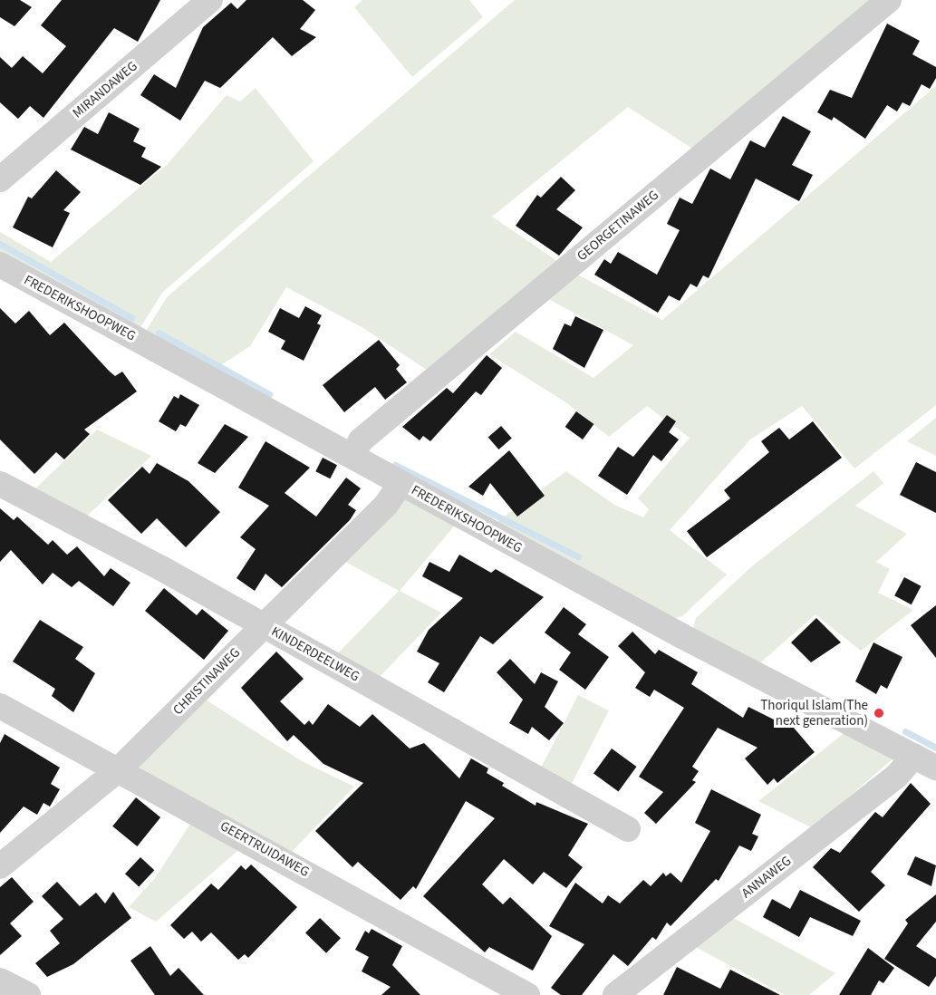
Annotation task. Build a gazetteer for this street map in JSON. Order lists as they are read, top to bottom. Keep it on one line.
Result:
{"streets":{"street":["MIRANDAWEG","GEORGETINAWEG","FREDERIKSHOOPWEG","KINDERDEELWEG","CHRISTINAWEG","GEERTRUIDAWEG","ANNAWEG"]},"crossings":[["GEORGETINAWEG","FREDERIKSHOOPWEG"],["FREDERIKSHOOPWEG","CHRISTINAWEG"],["FREDERIKSHOOPWEG","ANNAWEG"],["KINDERDEELWEG","CHRISTINAWEG"],["CHRISTINAWEG","GEERTRUIDAWEG"]],"places":["Thoriqul Islam(The next generation)"]}
